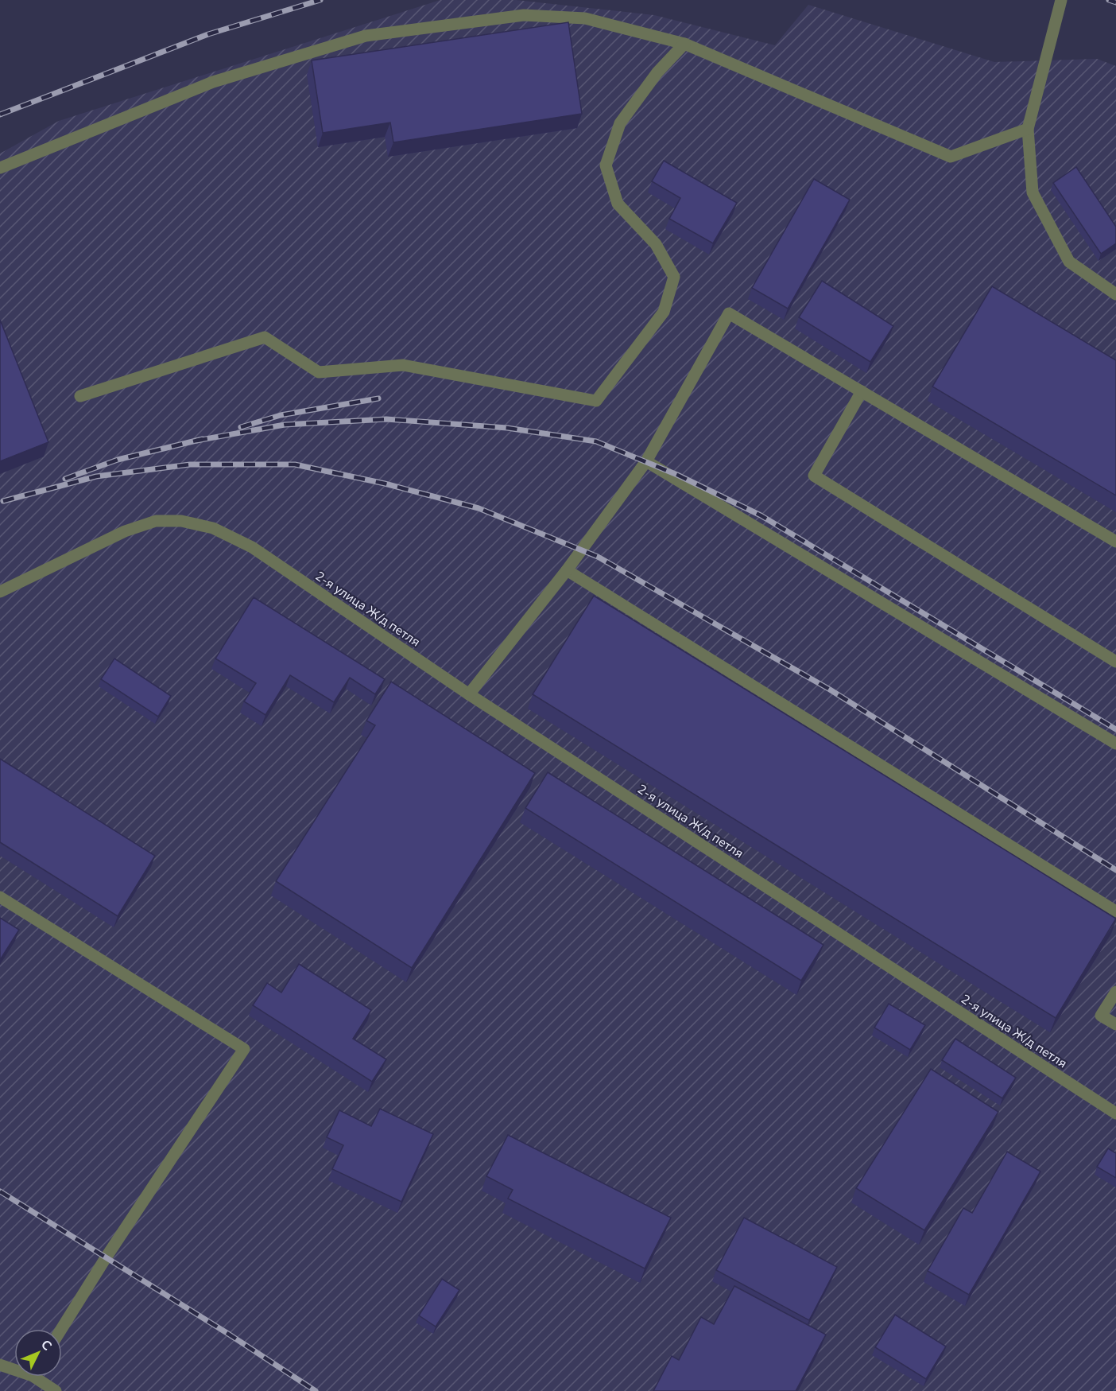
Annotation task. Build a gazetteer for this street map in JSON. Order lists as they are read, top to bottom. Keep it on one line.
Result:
{"streets":{"street":["2-я улица Ж/д петля"]},"north":"top right"}
